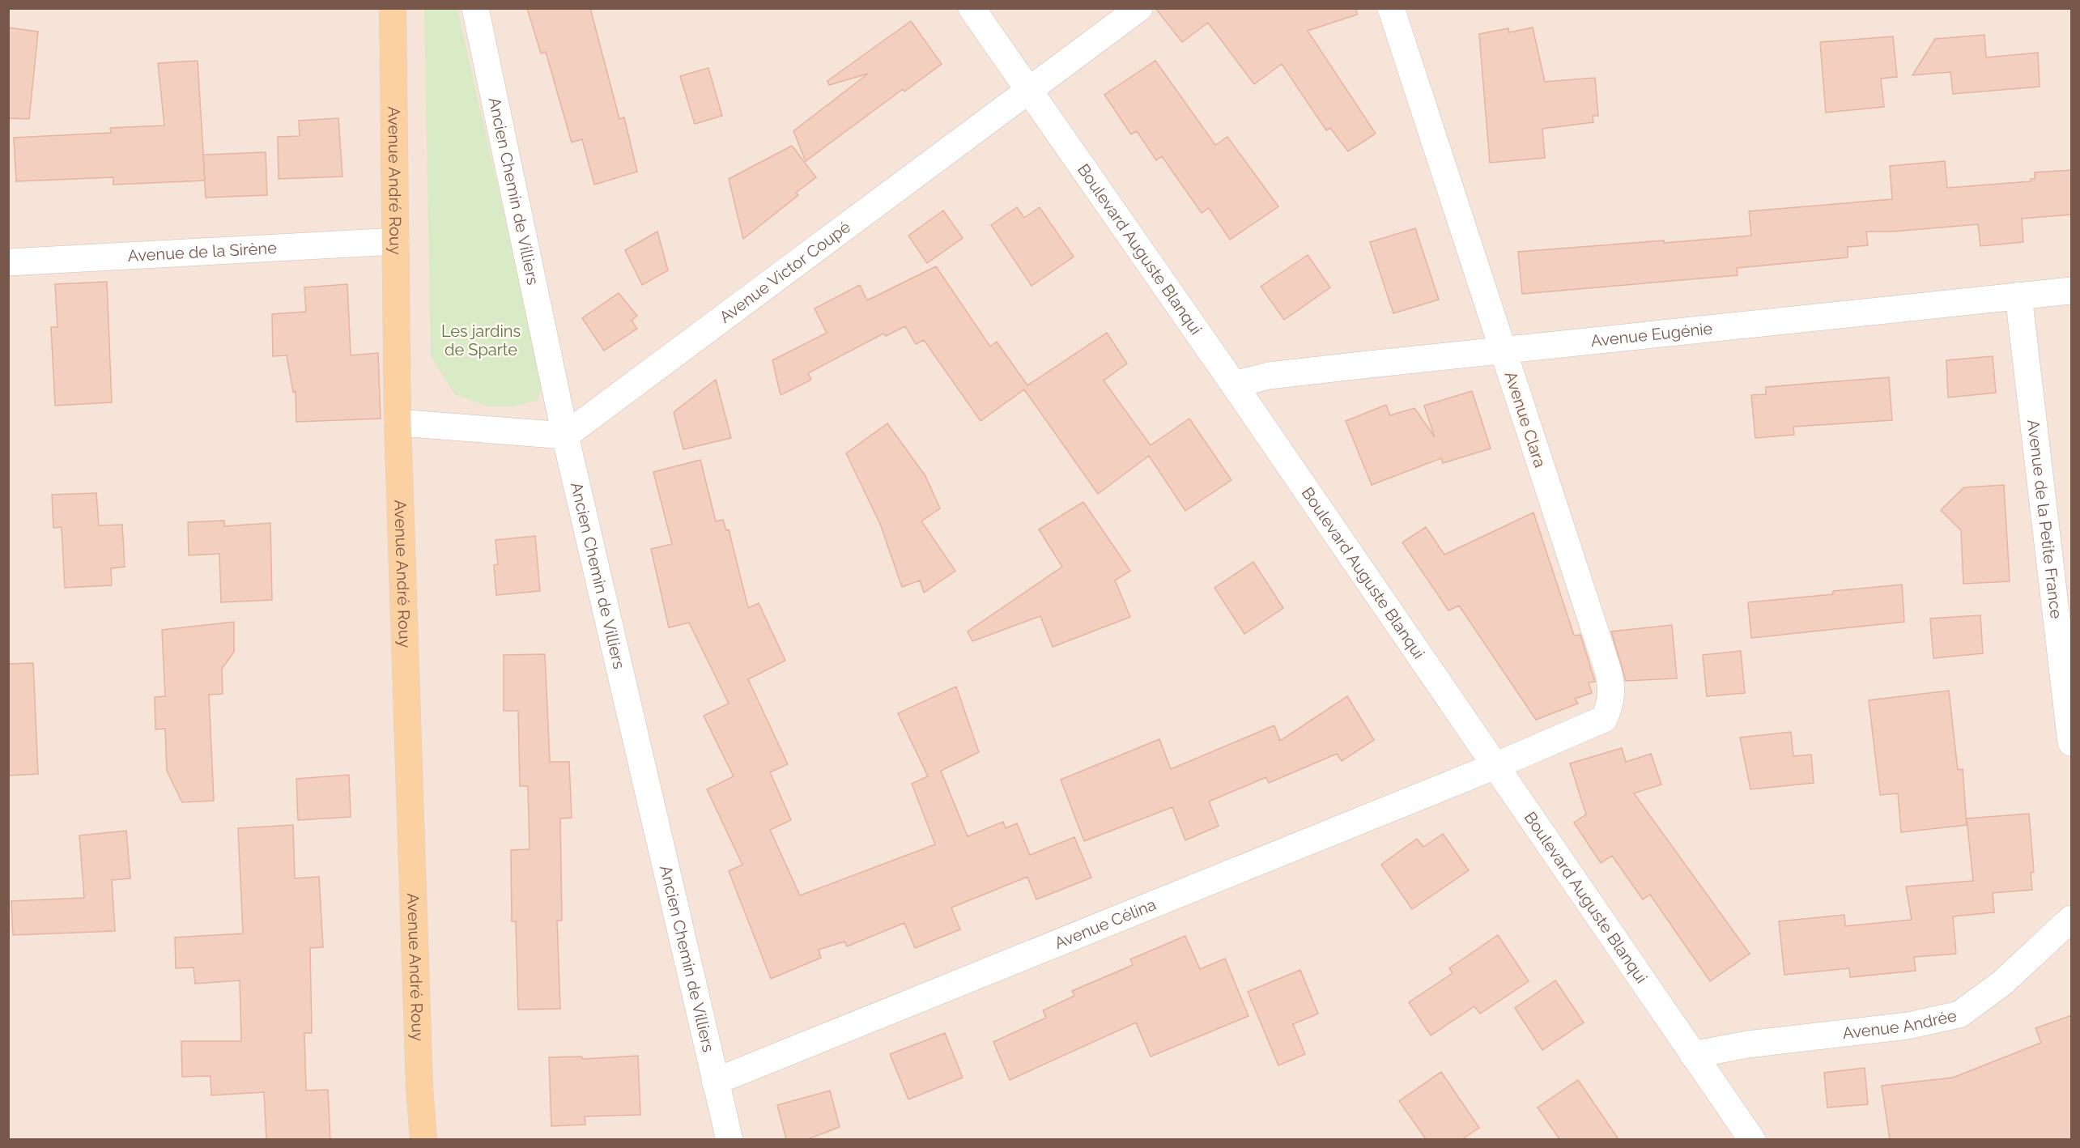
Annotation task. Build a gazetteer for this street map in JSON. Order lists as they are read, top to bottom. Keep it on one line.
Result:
{"streets":{"main road":["Avenue André Rouy"],"street":["Ancien Chemin de Villiers","Boulevard Auguste Blanqui","Avenue de la Sirène","Avenue Victor Coupé","Avenue Eugénie","Avenue Clara","Avenue de la Petite France","Avenue Célina","Avenue Andrée"]},"crossings":[["Avenue André Rouy","Avenue de la Sirène"],["Ancien Chemin de Villiers","Avenue Victor Coupé"],["Ancien Chemin de Villiers","Avenue Célina"],["Boulevard Auguste Blanqui","Avenue Victor Coupé"],["Boulevard Auguste Blanqui","Avenue Eugénie"],["Boulevard Auguste Blanqui","Avenue Clara"],["Boulevard Auguste Blanqui","Avenue Célina"],["Boulevard Auguste Blanqui","Avenue Andrée"],["Avenue Eugénie","Avenue Clara"],["Avenue Eugénie","Avenue de la Petite France"],["Avenue Clara","Avenue Célina"]],"parks":["Les jardins de Sparte"]}
